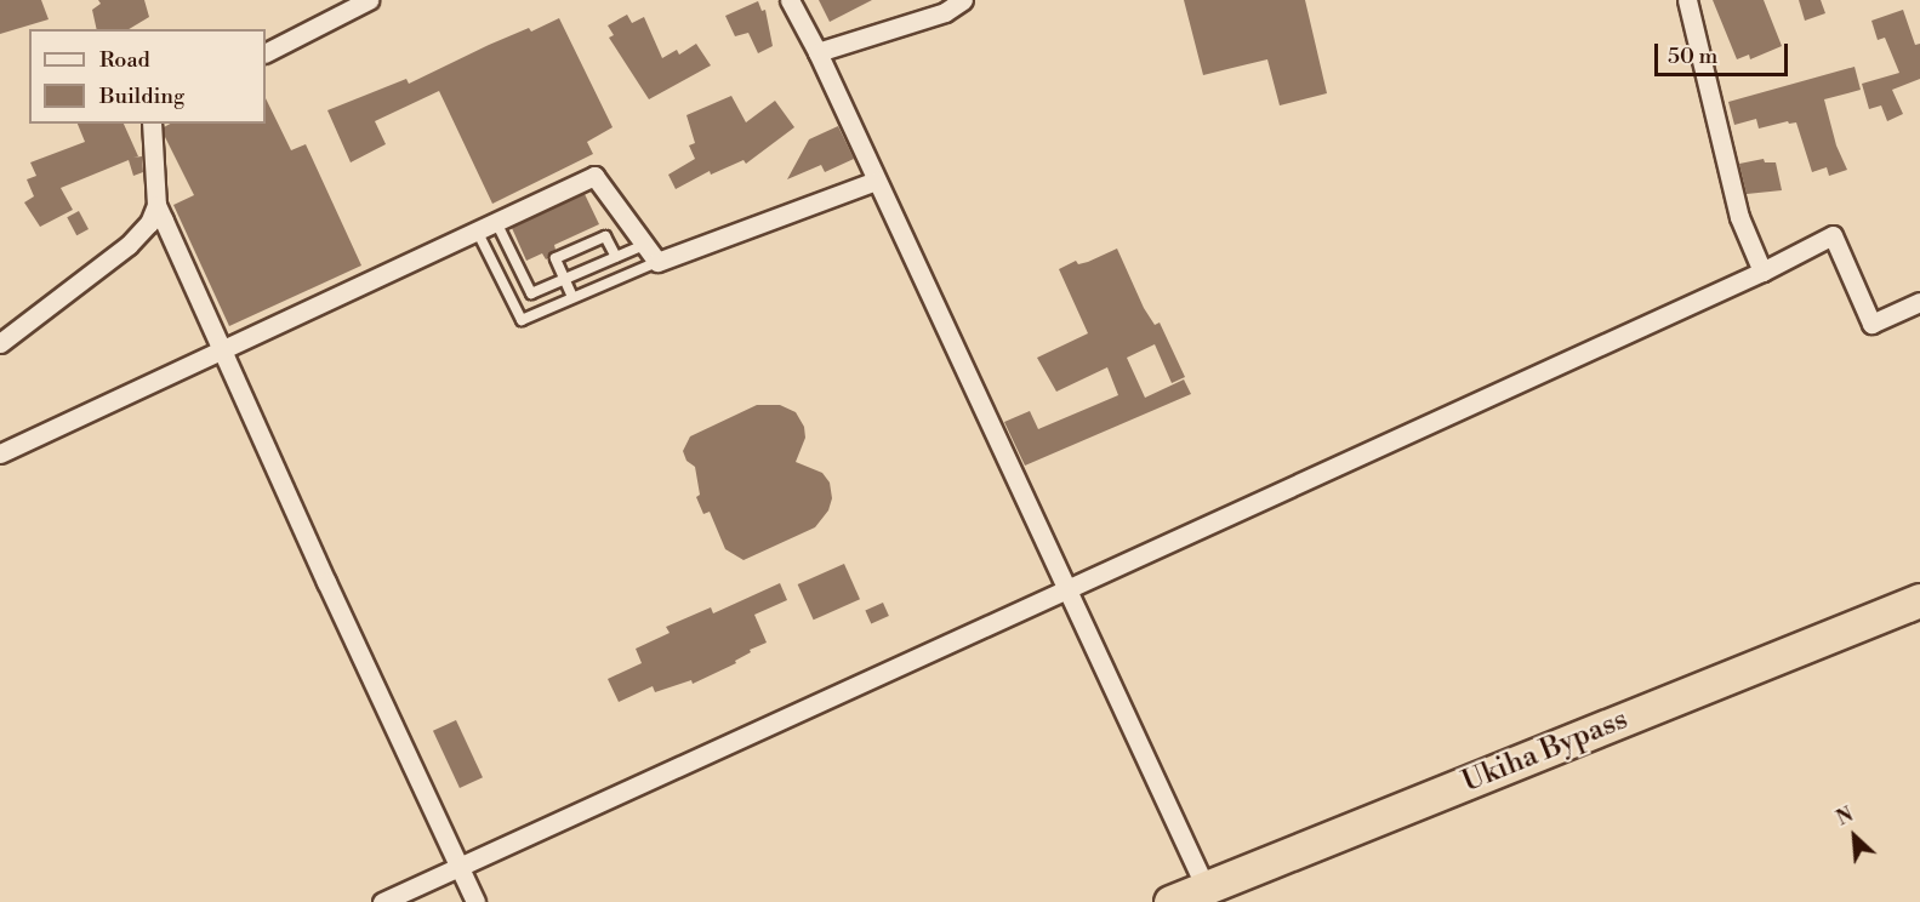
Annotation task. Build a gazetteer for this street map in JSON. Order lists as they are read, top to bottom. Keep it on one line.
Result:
{"streets":{"highway":["Ukiha Bypass"]},"legend":["Road","Building"],"scale_bar":"50 m","north":"top left"}
